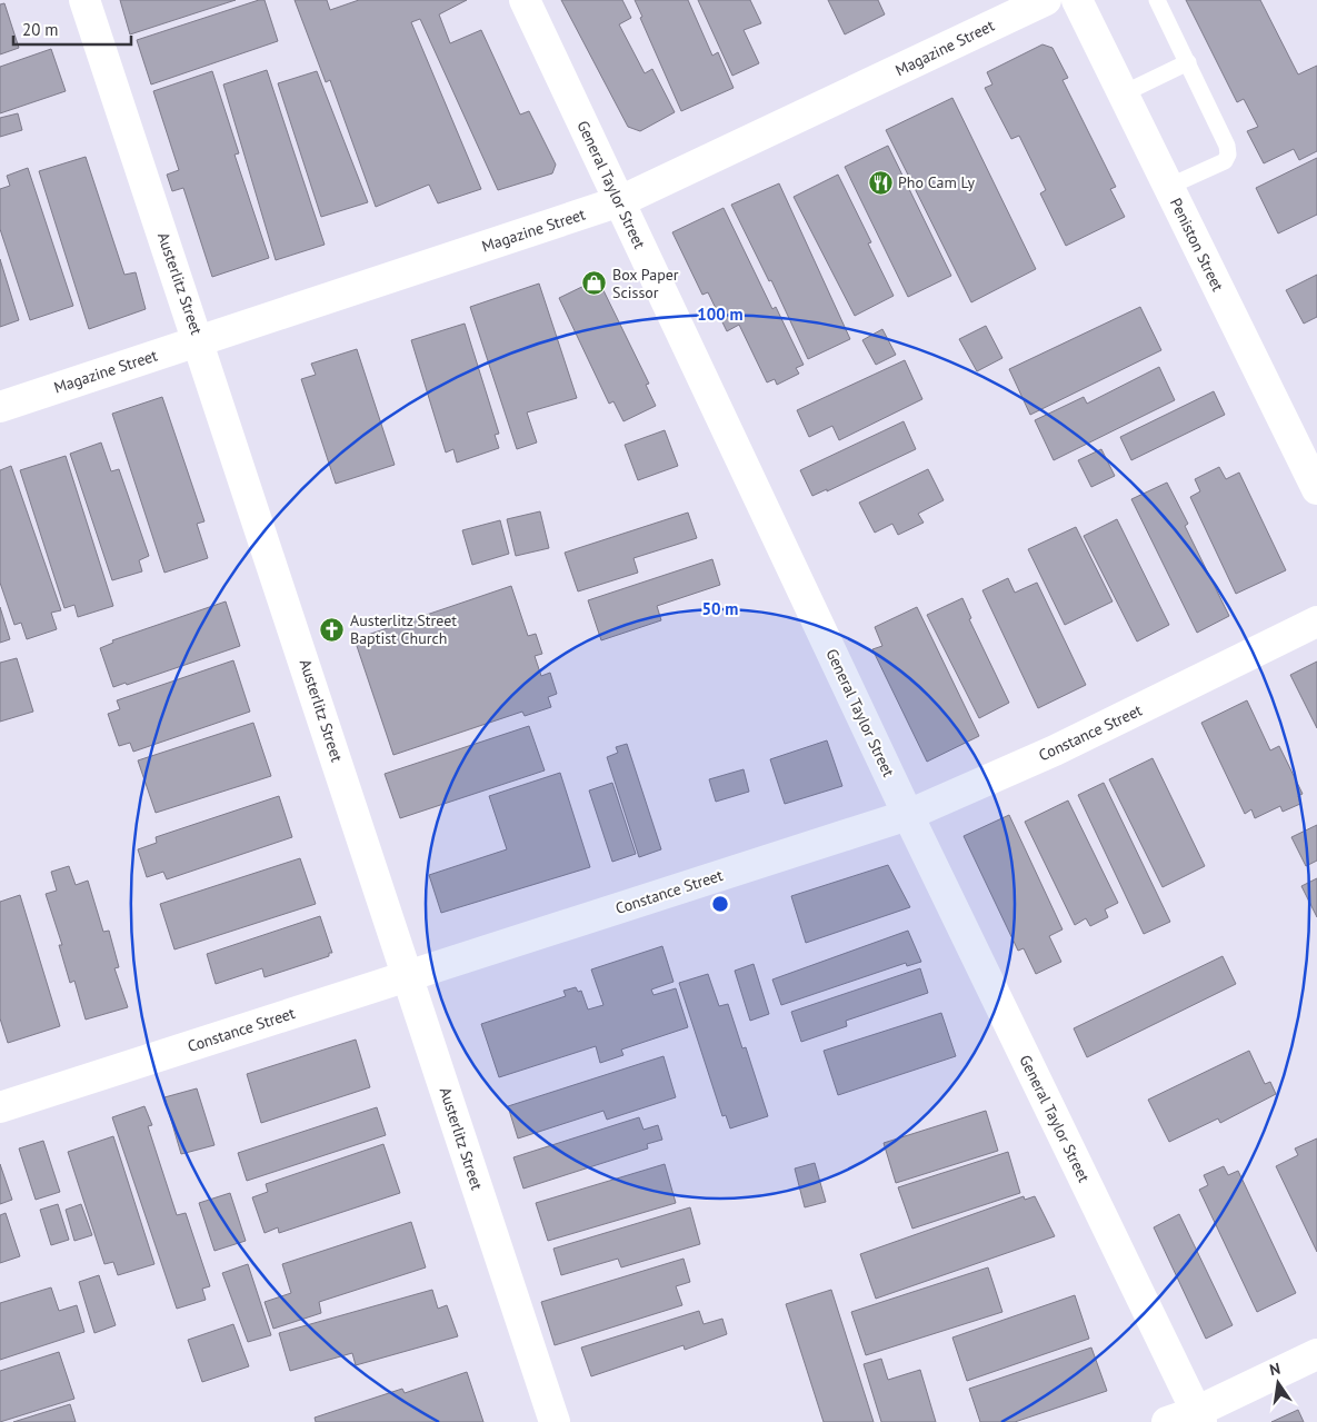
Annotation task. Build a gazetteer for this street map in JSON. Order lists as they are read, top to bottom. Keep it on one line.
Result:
{"streets":{"street":["Magazine Street","General Taylor Street","Peniston Street","Austerlitz Street","Constance Street"]},"crossings":[["Magazine Street","General Taylor Street"],["Magazine Street","Austerlitz Street"],["General Taylor Street","Constance Street"],["Austerlitz Street","Constance Street"]],"places":{"restaurant":["Pho Cam Ly"],"shop":["Box Paper Scissor"],"church":["Austerlitz Street Baptist Church"]},"scale_bar":"20 m","north":"top","rings":["100 m","50 m"]}
